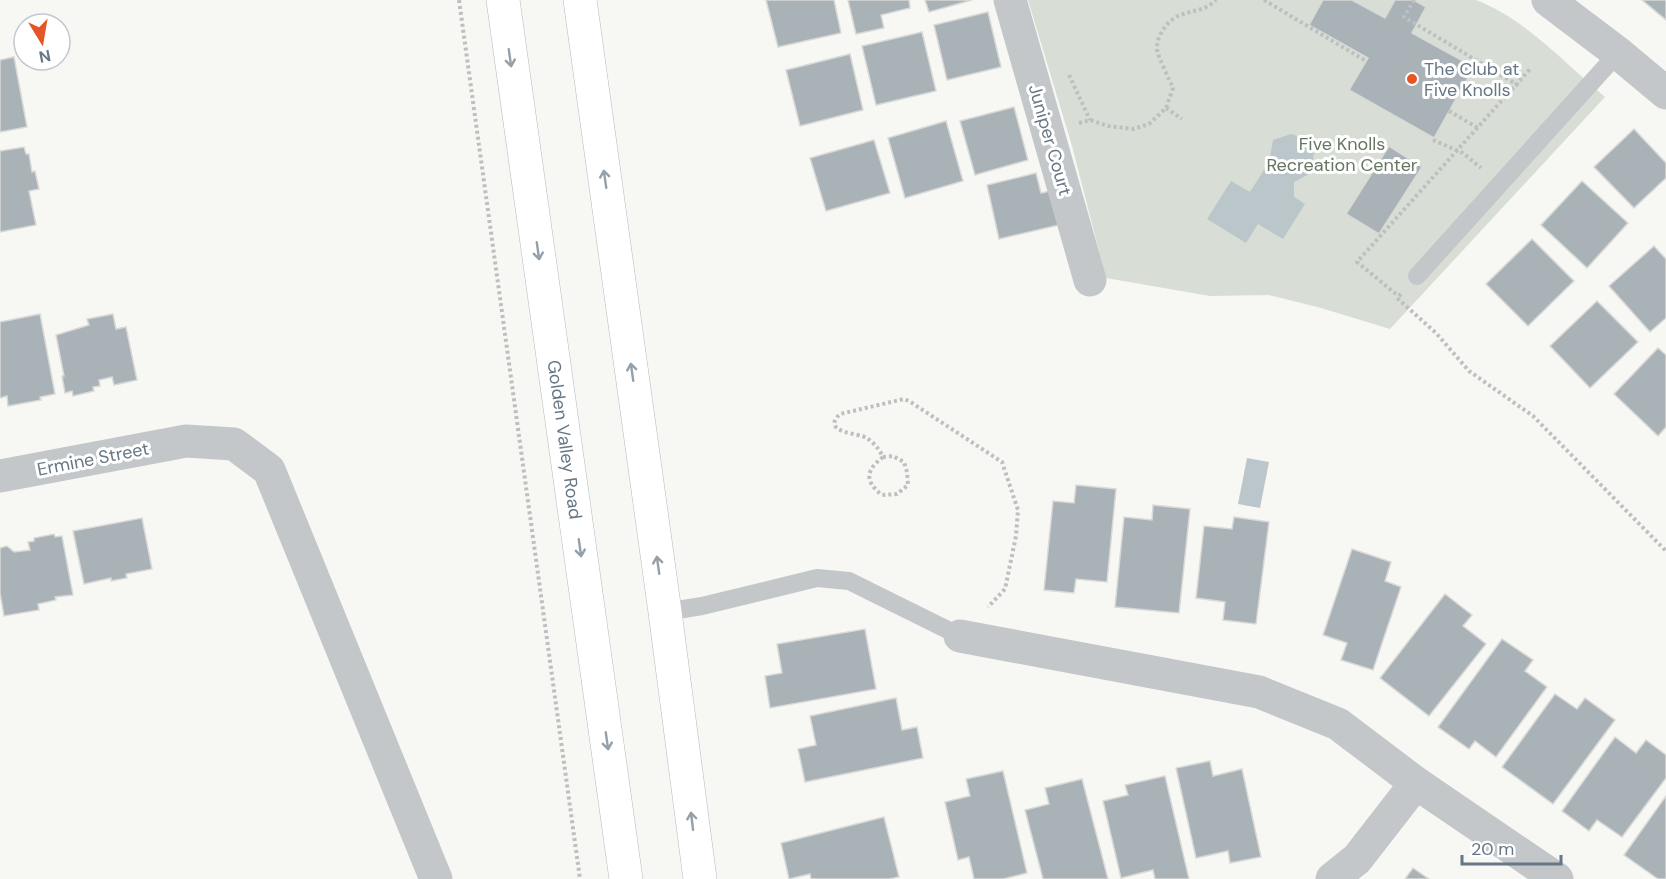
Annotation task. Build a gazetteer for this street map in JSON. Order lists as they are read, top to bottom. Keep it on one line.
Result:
{"streets":{"main road":["Golden Valley Road"],"street":["Juniper Court","Ermine Street"]},"parks":["Five Knolls Recreation Center"],"places":["The Club at Five Knolls"],"scale_bar":"20 m","north":"bottom"}
